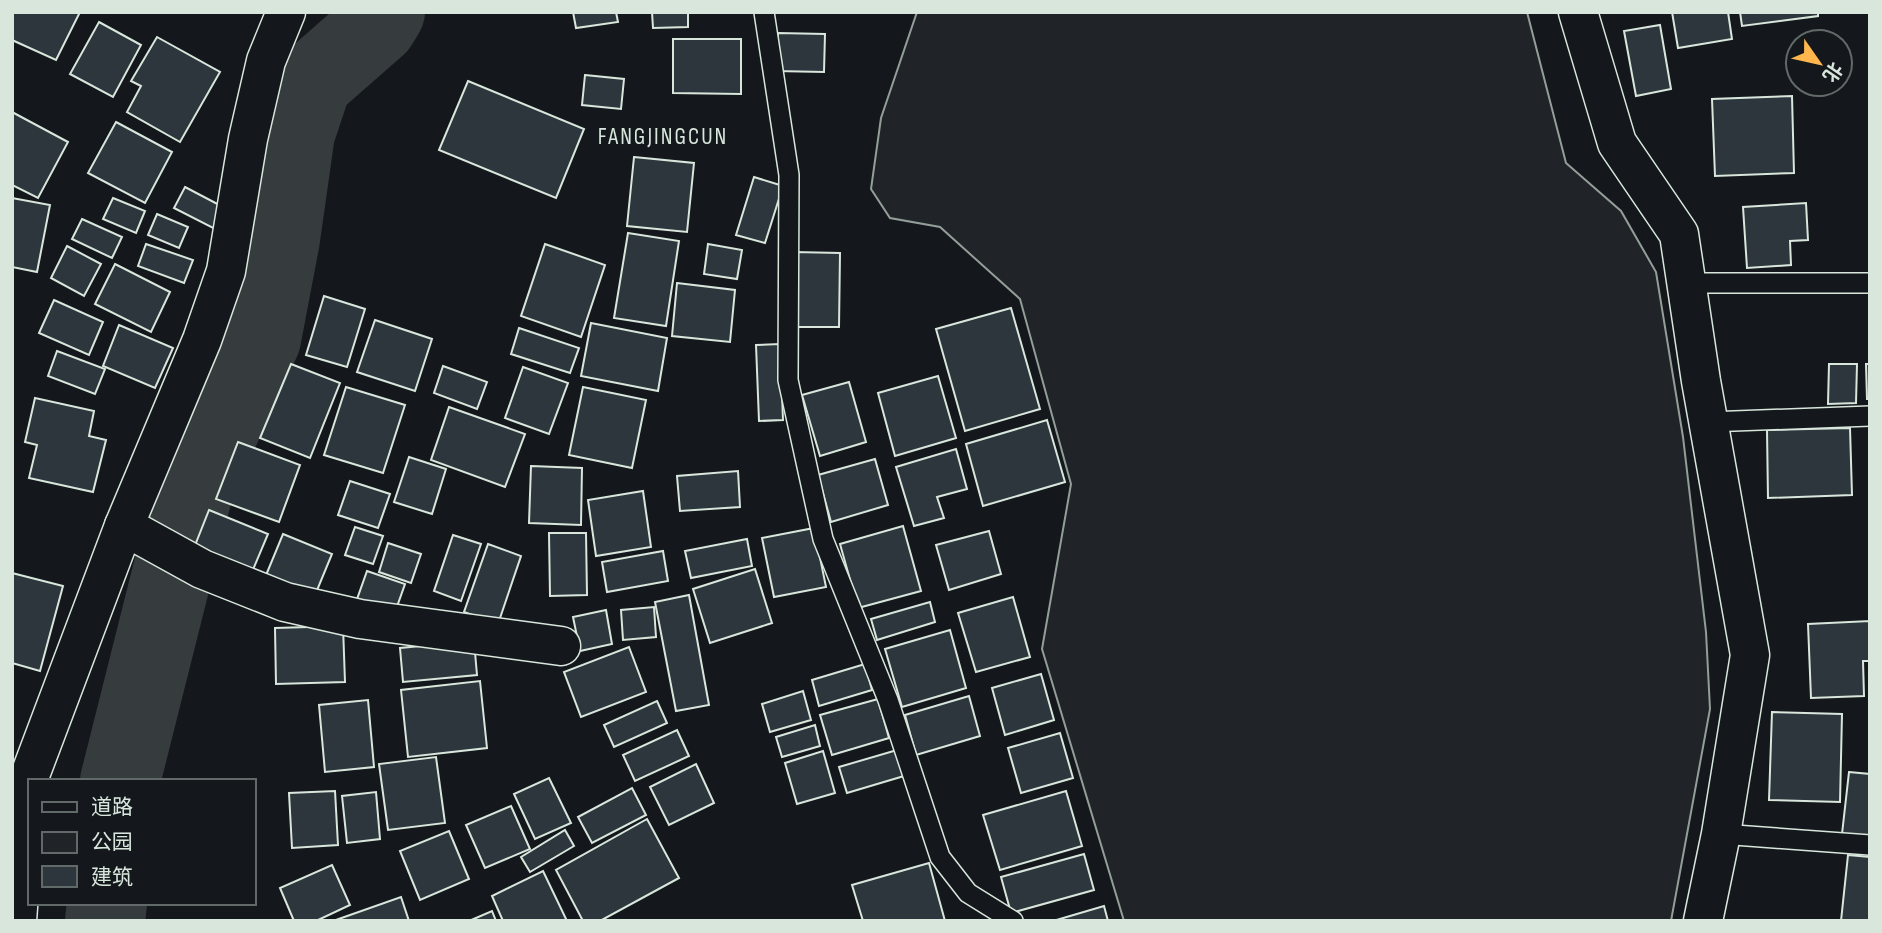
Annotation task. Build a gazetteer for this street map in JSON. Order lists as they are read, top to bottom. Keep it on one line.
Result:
{"districts":["FANGJINGCUN"],"legend":["道路","公园","建筑"],"north":"bottom right"}
